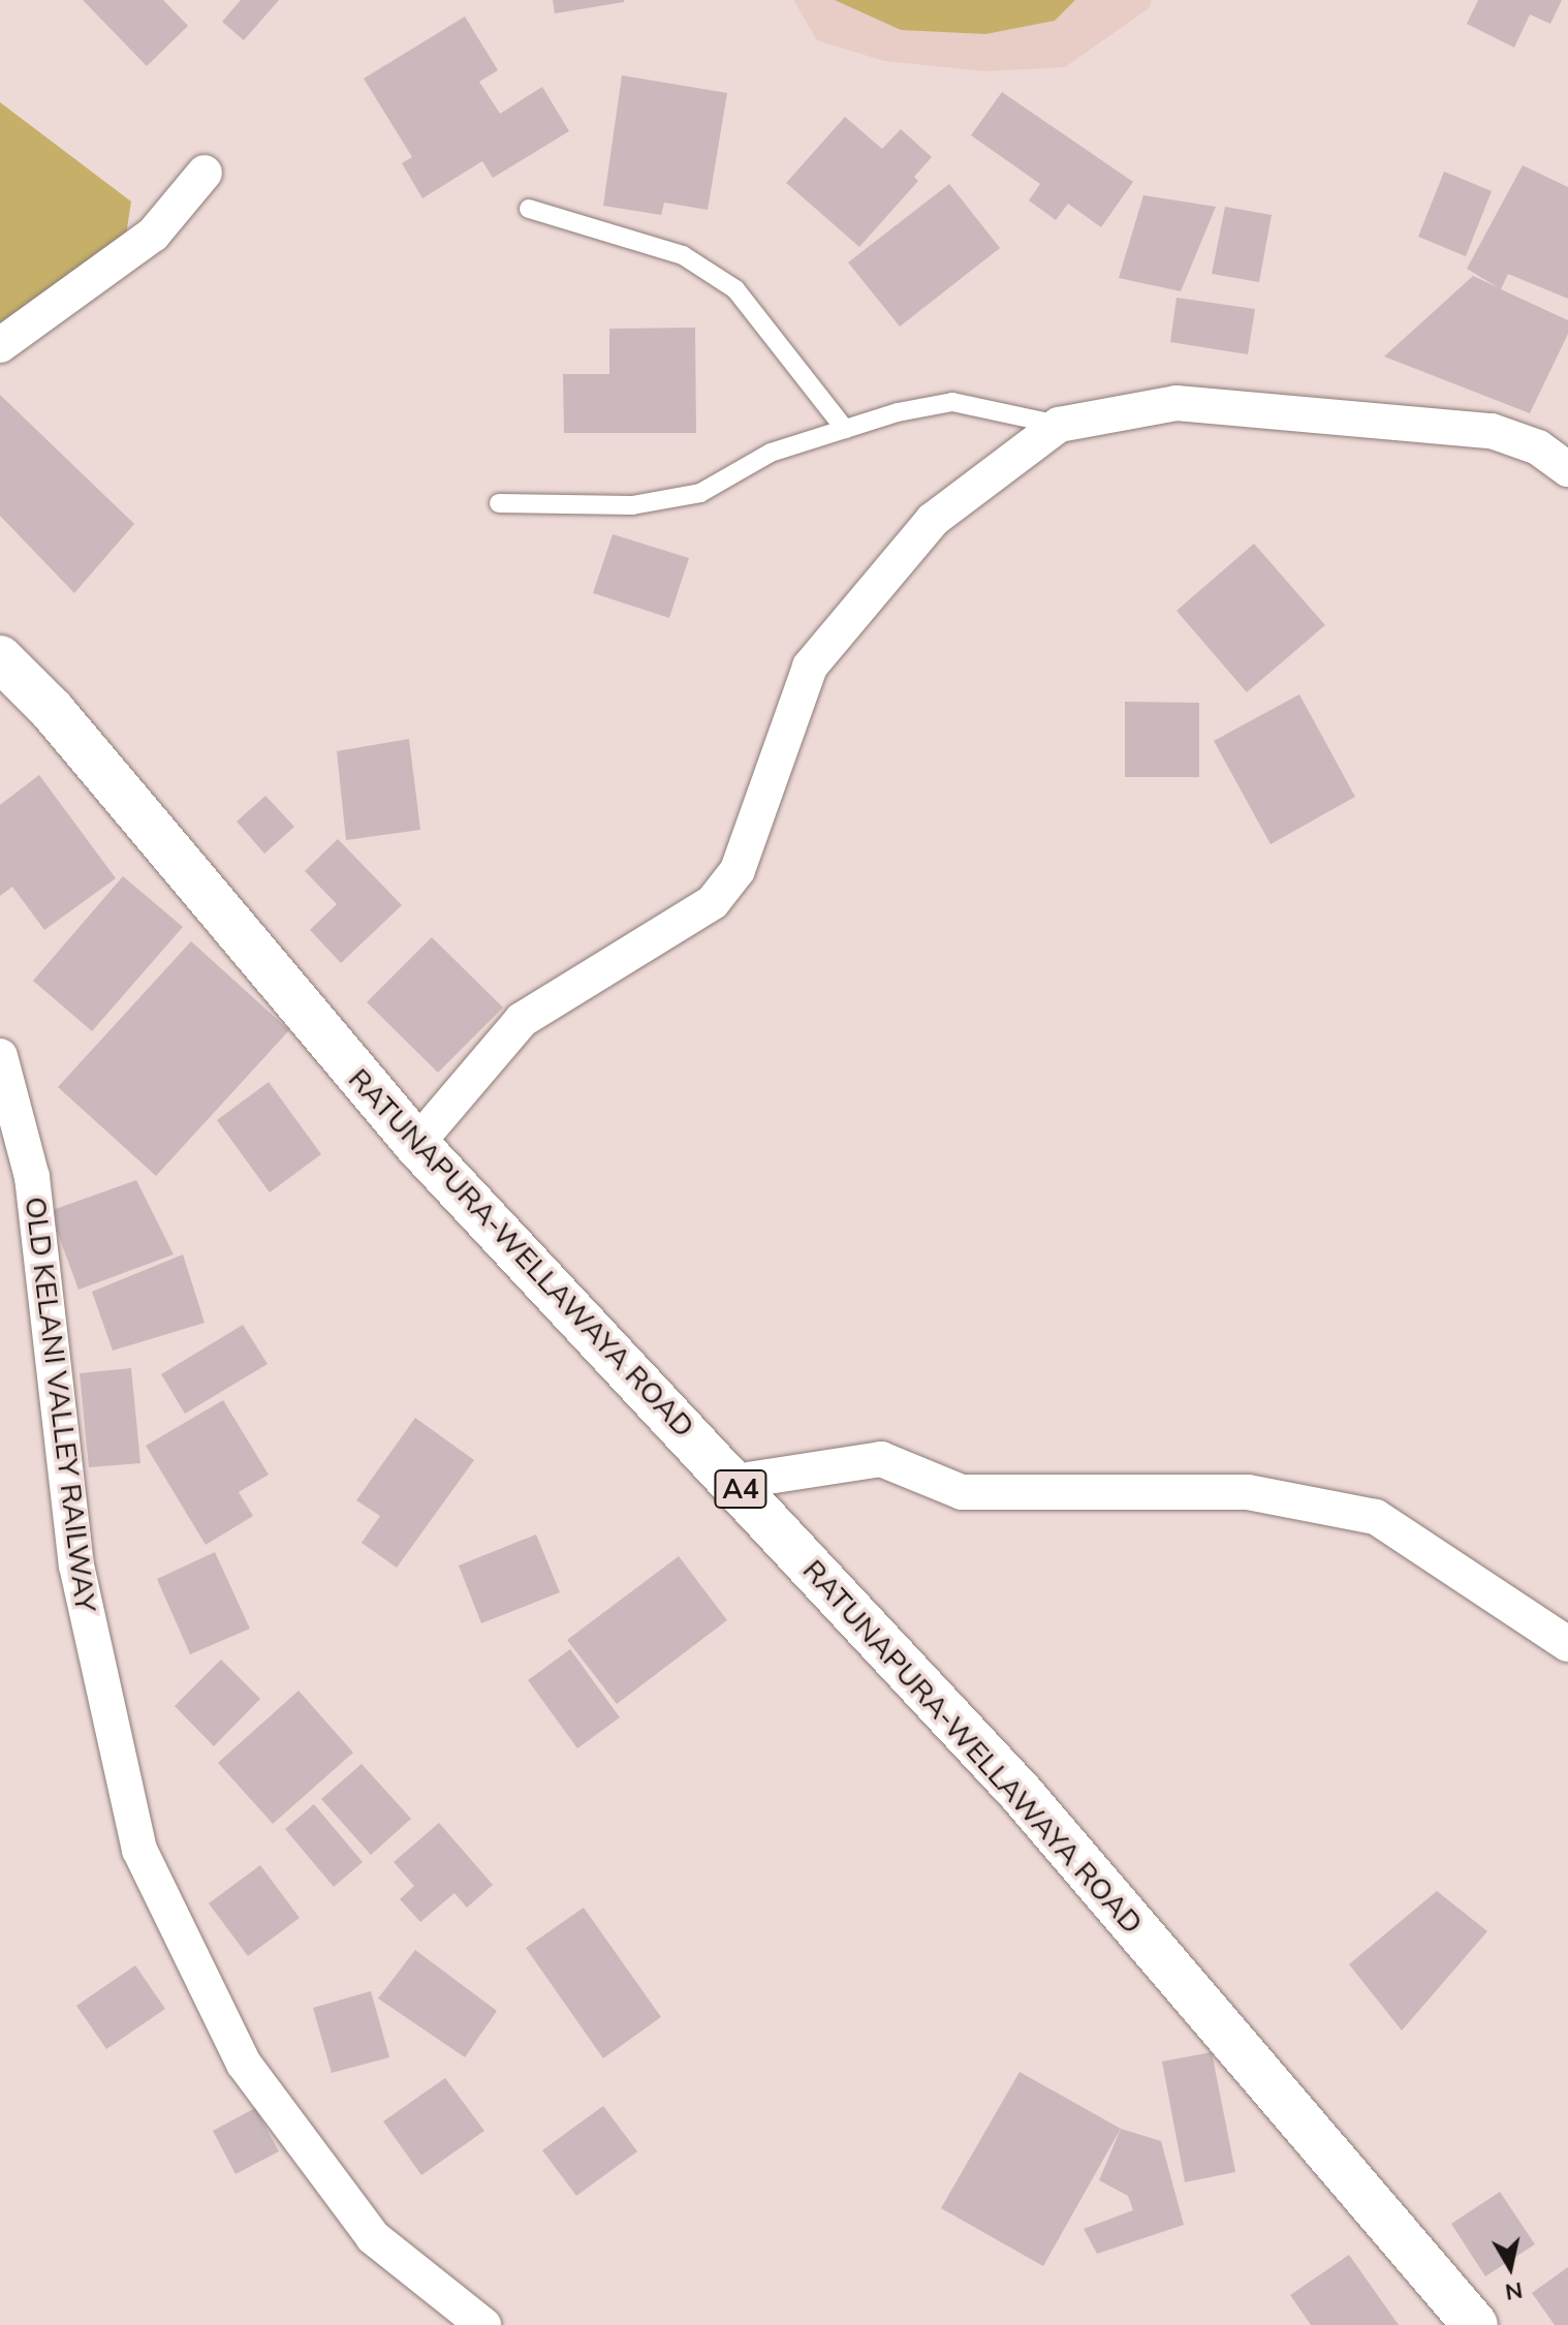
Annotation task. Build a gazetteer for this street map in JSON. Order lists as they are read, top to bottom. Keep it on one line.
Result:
{"streets":{"highway":["RATUNAPURA-WELLAWAYA ROAD","A4"],"street":["OLD KELANI VALLEY RAILWAY"]},"north":"bottom"}
